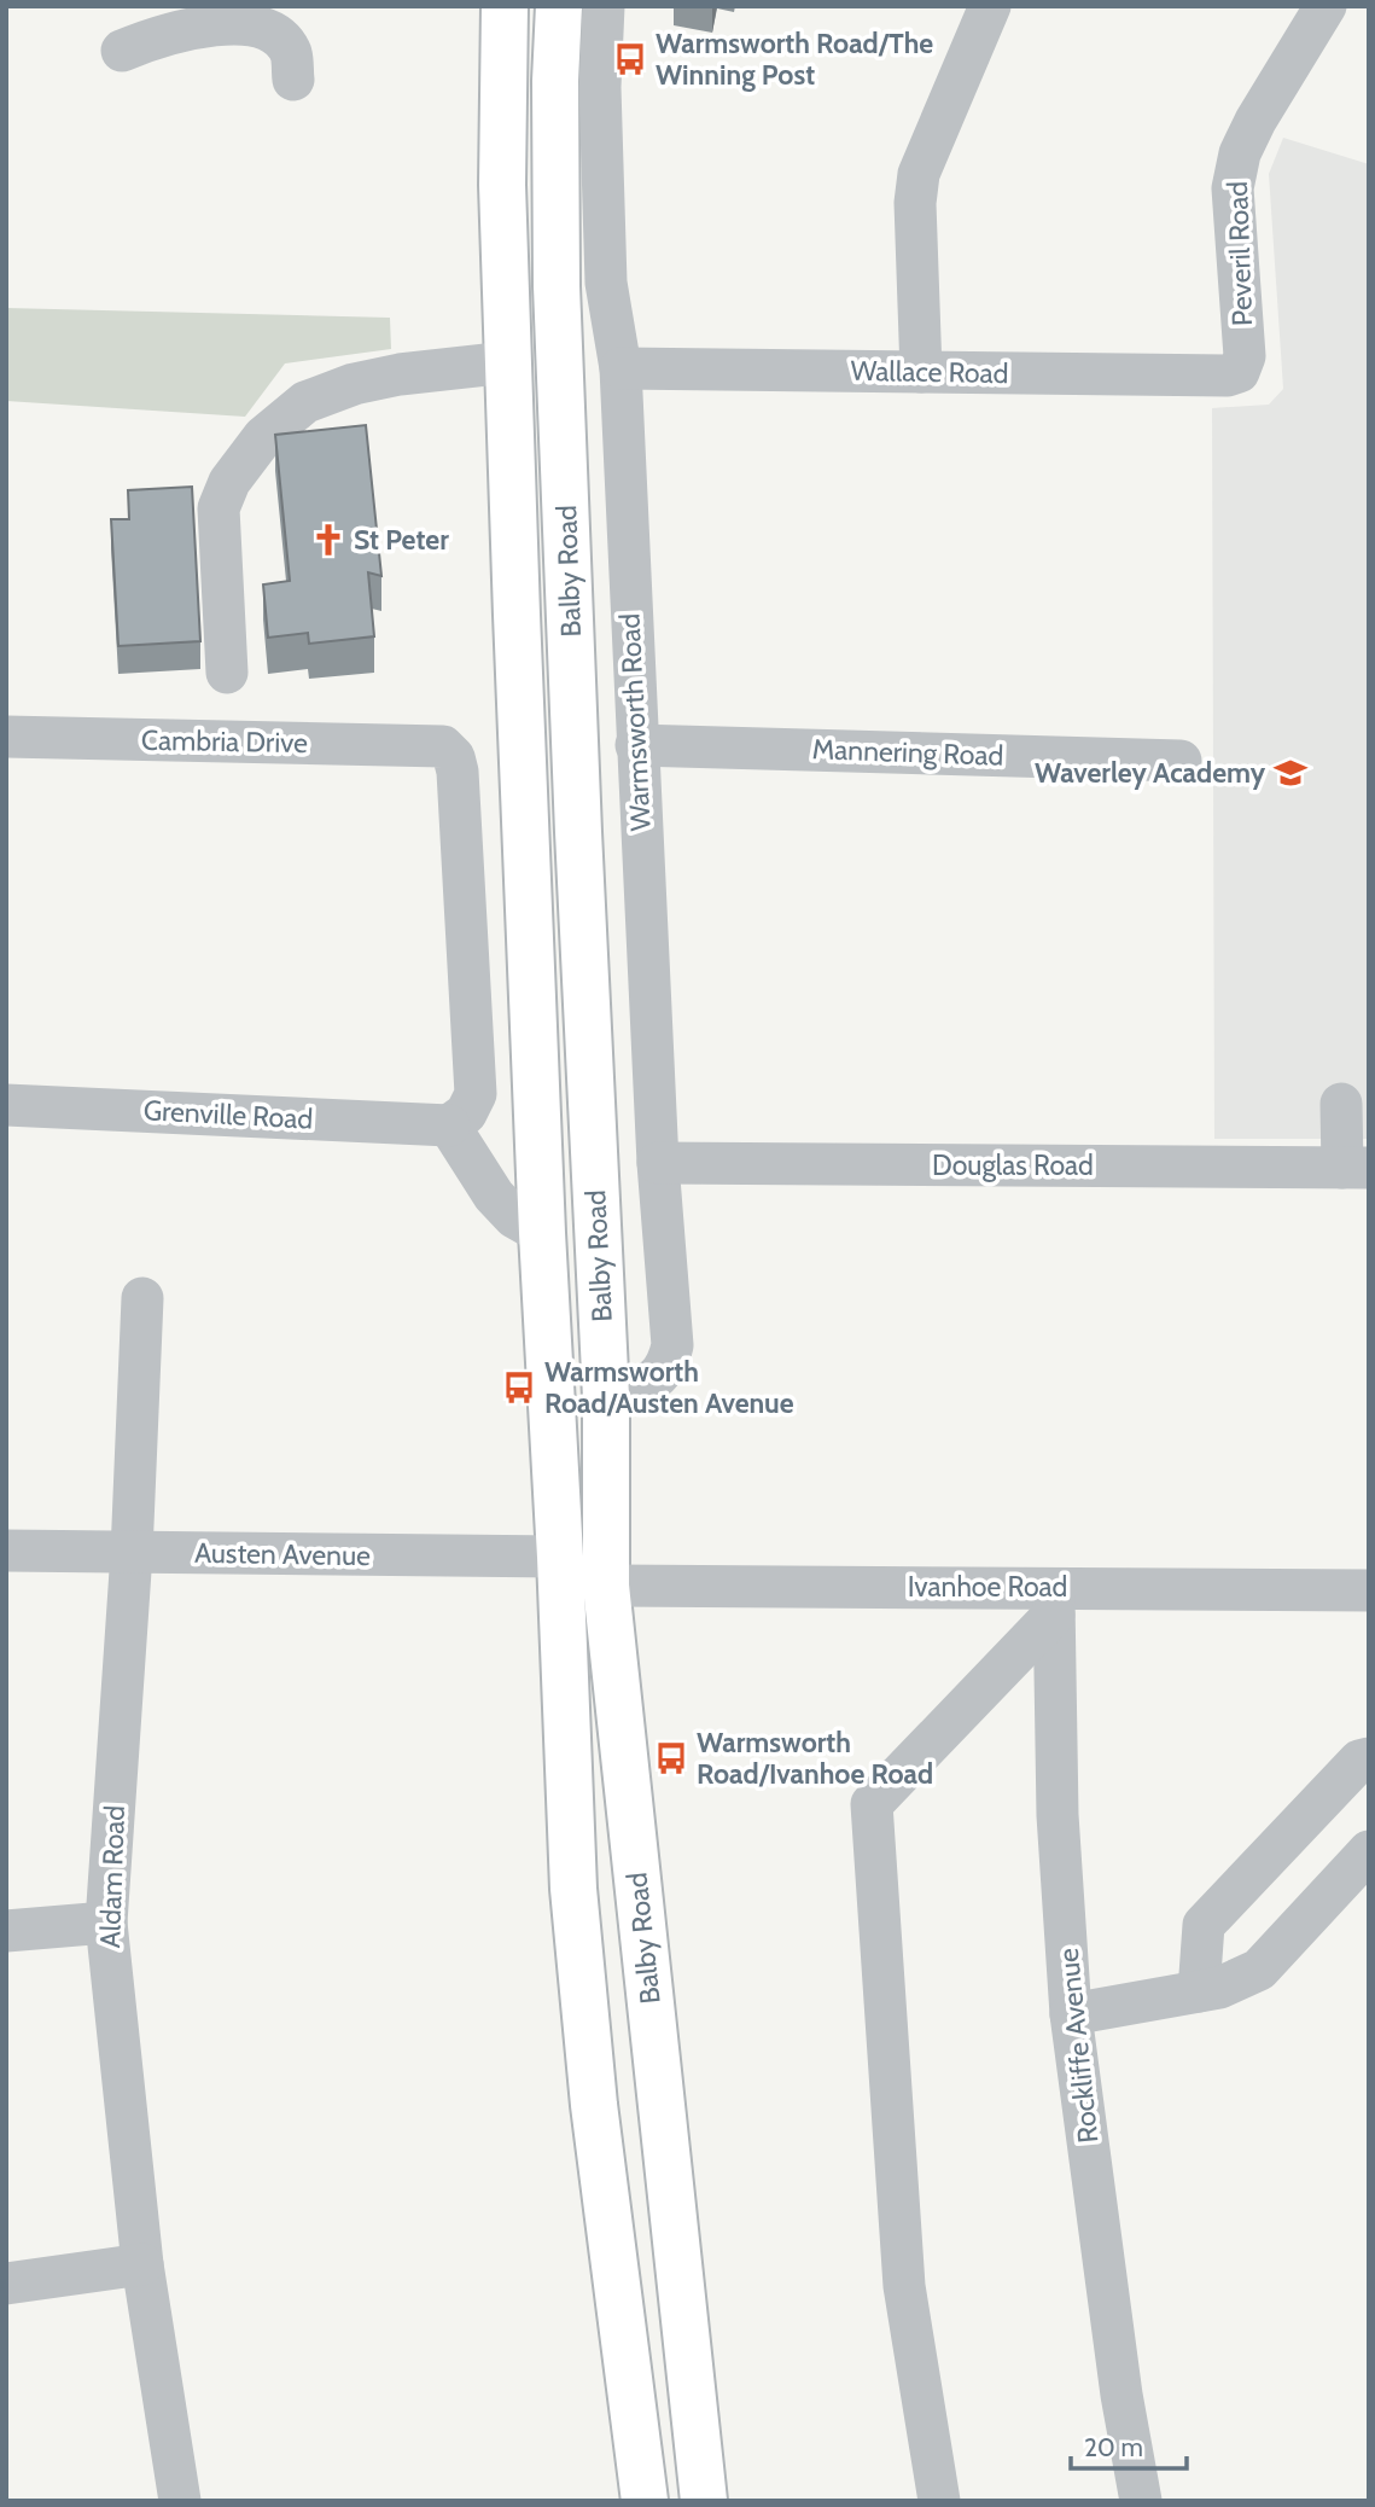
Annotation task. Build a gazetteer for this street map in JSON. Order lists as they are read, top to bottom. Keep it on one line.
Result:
{"streets":{"main road":["Balby Road"],"street":["Peveril Road","Wallace Road","Warmsworth Road","Cambria Drive","Mannering Road","Grenville Road","Douglas Road","Austen Avenue","Ivanhoe Road","Aldam Road","Rockliffe Avenue"]},"crossings":[["Peveril Road","Wallace Road"],["Wallace Road","Warmsworth Road"],["Balby Road","Warmsworth Road"],["Balby Road","Austen Avenue"],["Balby Road","Ivanhoe Road"],["Warmsworth Road","Mannering Road"],["Warmsworth Road","Douglas Road"],["Cambria Drive","Grenville Road"],["Austen Avenue","Aldam Road"],["Ivanhoe Road","Rockliffe Avenue"]],"places":{"bus stop":["Warmsworth Road/The Winning Post","Warmsworth Road/Austen Avenue","Warmsworth Road/Ivanhoe Road"],"church":["St Peter"],"school or university":["Waverley Academy"]},"scale_bar":"20 m"}
